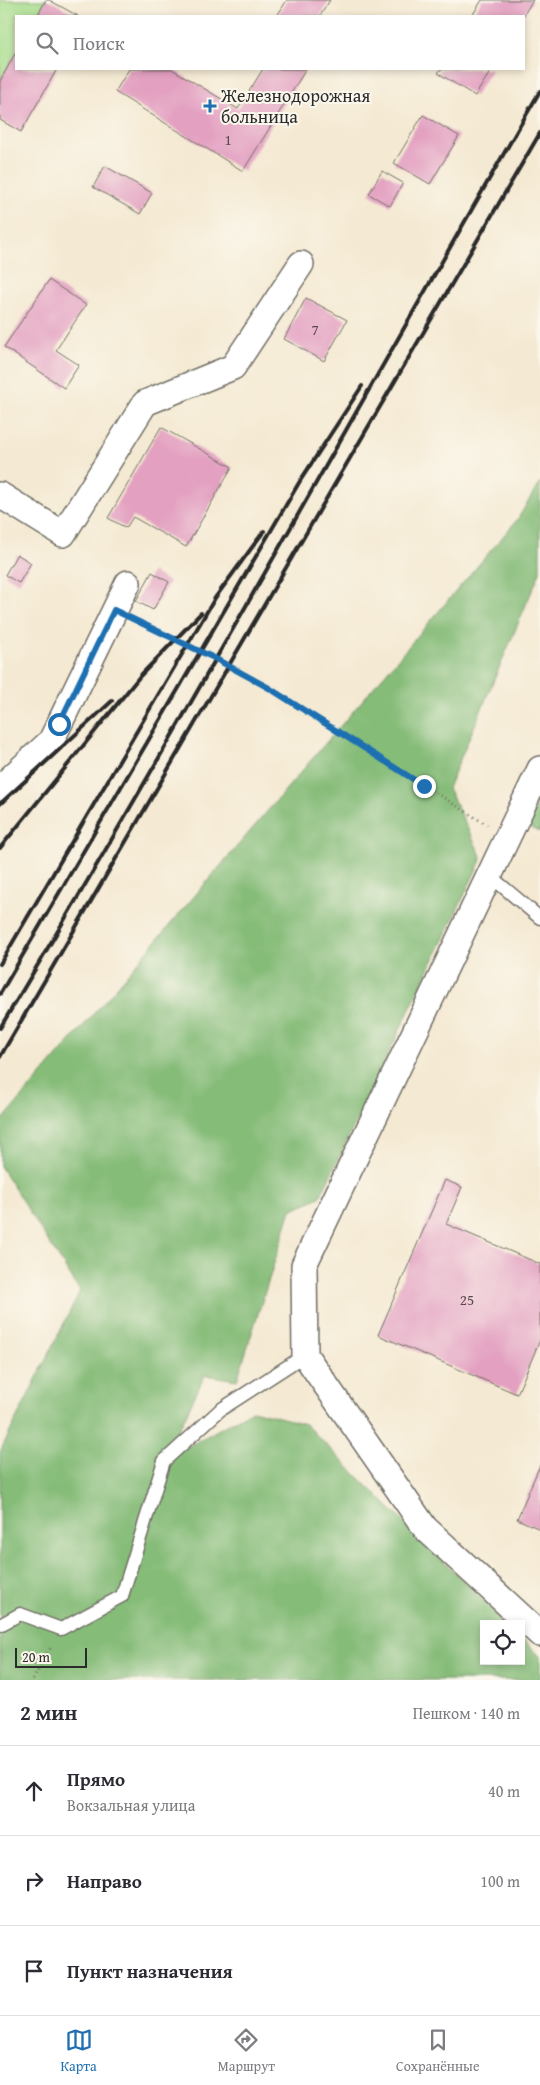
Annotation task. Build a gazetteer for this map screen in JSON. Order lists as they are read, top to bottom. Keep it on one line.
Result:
{"places":{"health":["Железнодорожная больница"]},"house_numbers":["1","7","25"],"scale_bar":"20 m","page":{"search":"Поиск","scale":"20 m","heading":["2 мин","Пешком · 140 m"],"list":[["Прямо","Вокзальная улица","40 m"],["Направо","100 m"],"Пункт назначения"],"nav":["Карта","Маршрут","Сохранённые"]}}
